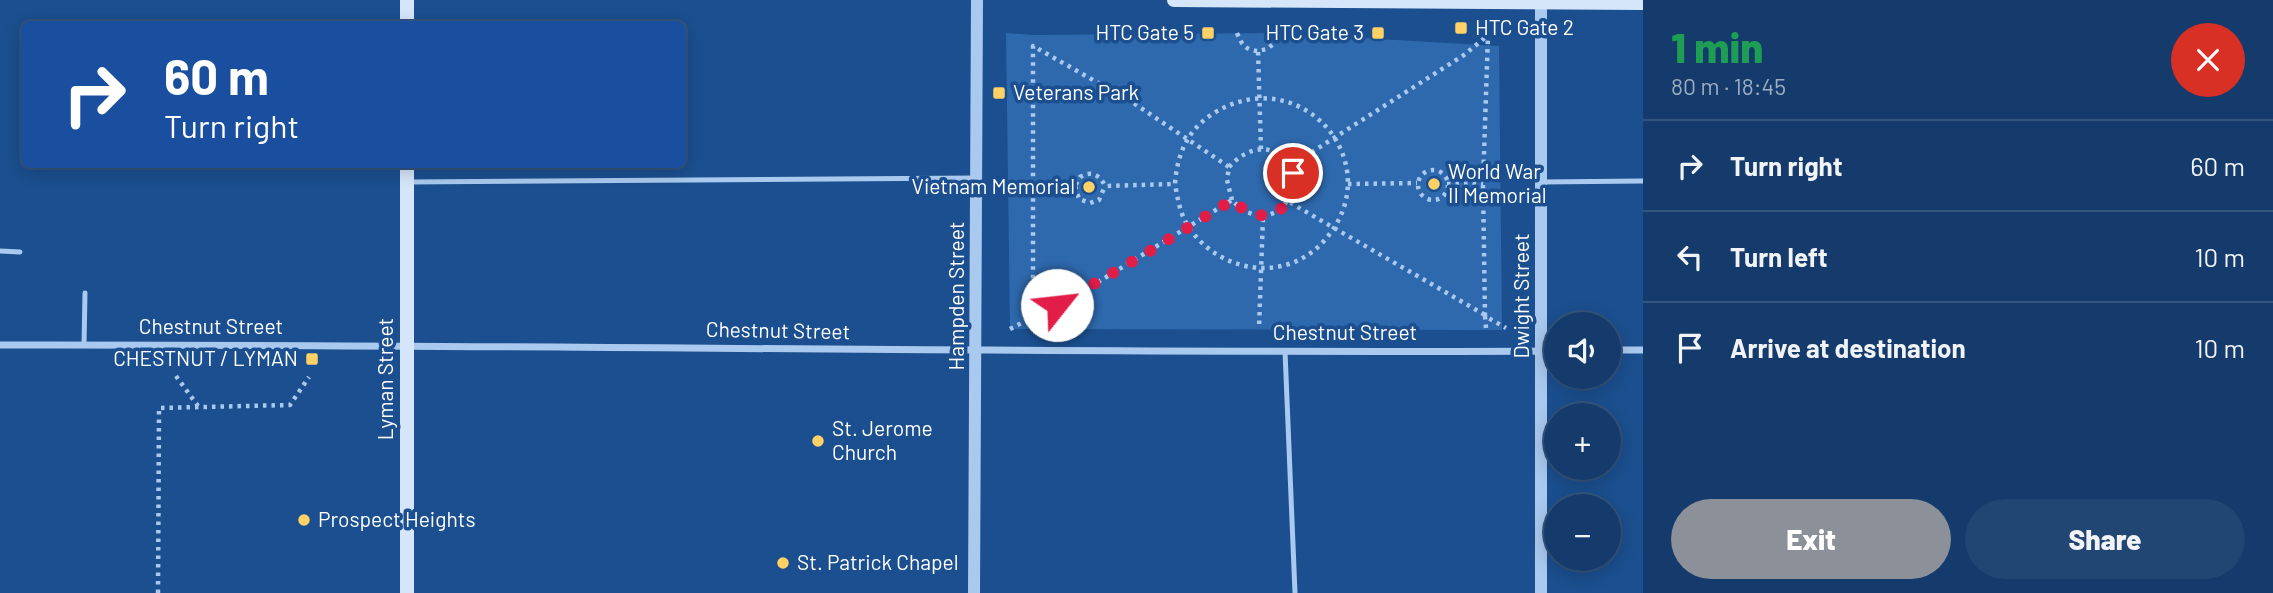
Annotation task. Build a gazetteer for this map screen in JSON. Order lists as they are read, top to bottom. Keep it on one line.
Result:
{"streets":{"main road":["Lyman Street"],"street":["Hampden Street","Dwight Street","Chestnut Street"]},"crossings":[["Hampden Street","Chestnut Street"],["Dwight Street","Chestnut Street"],["Chestnut Street","Lyman Street"]],"places":{"transit":["HTC Gate 2","HTC Gate 5","HTC Gate 3","Veterans Park","CHESTNUT / LYMAN"],"other":["World War II Memorial","Vietnam Memorial","St. Jerome Church","Prospect Heights","St. Patrick Chapel"]},"page":{"heading":["1 min","80 m · 18:45"],"turn":["60 m","Turn right"],"list":[{"name":"Turn right","value":"60 m"},{"name":"Turn left","value":"10 m"},{"name":"Arrive at destination","value":"10 m"}],"map_buttons":["+","−"],"buttons":["Exit","Share"]}}
